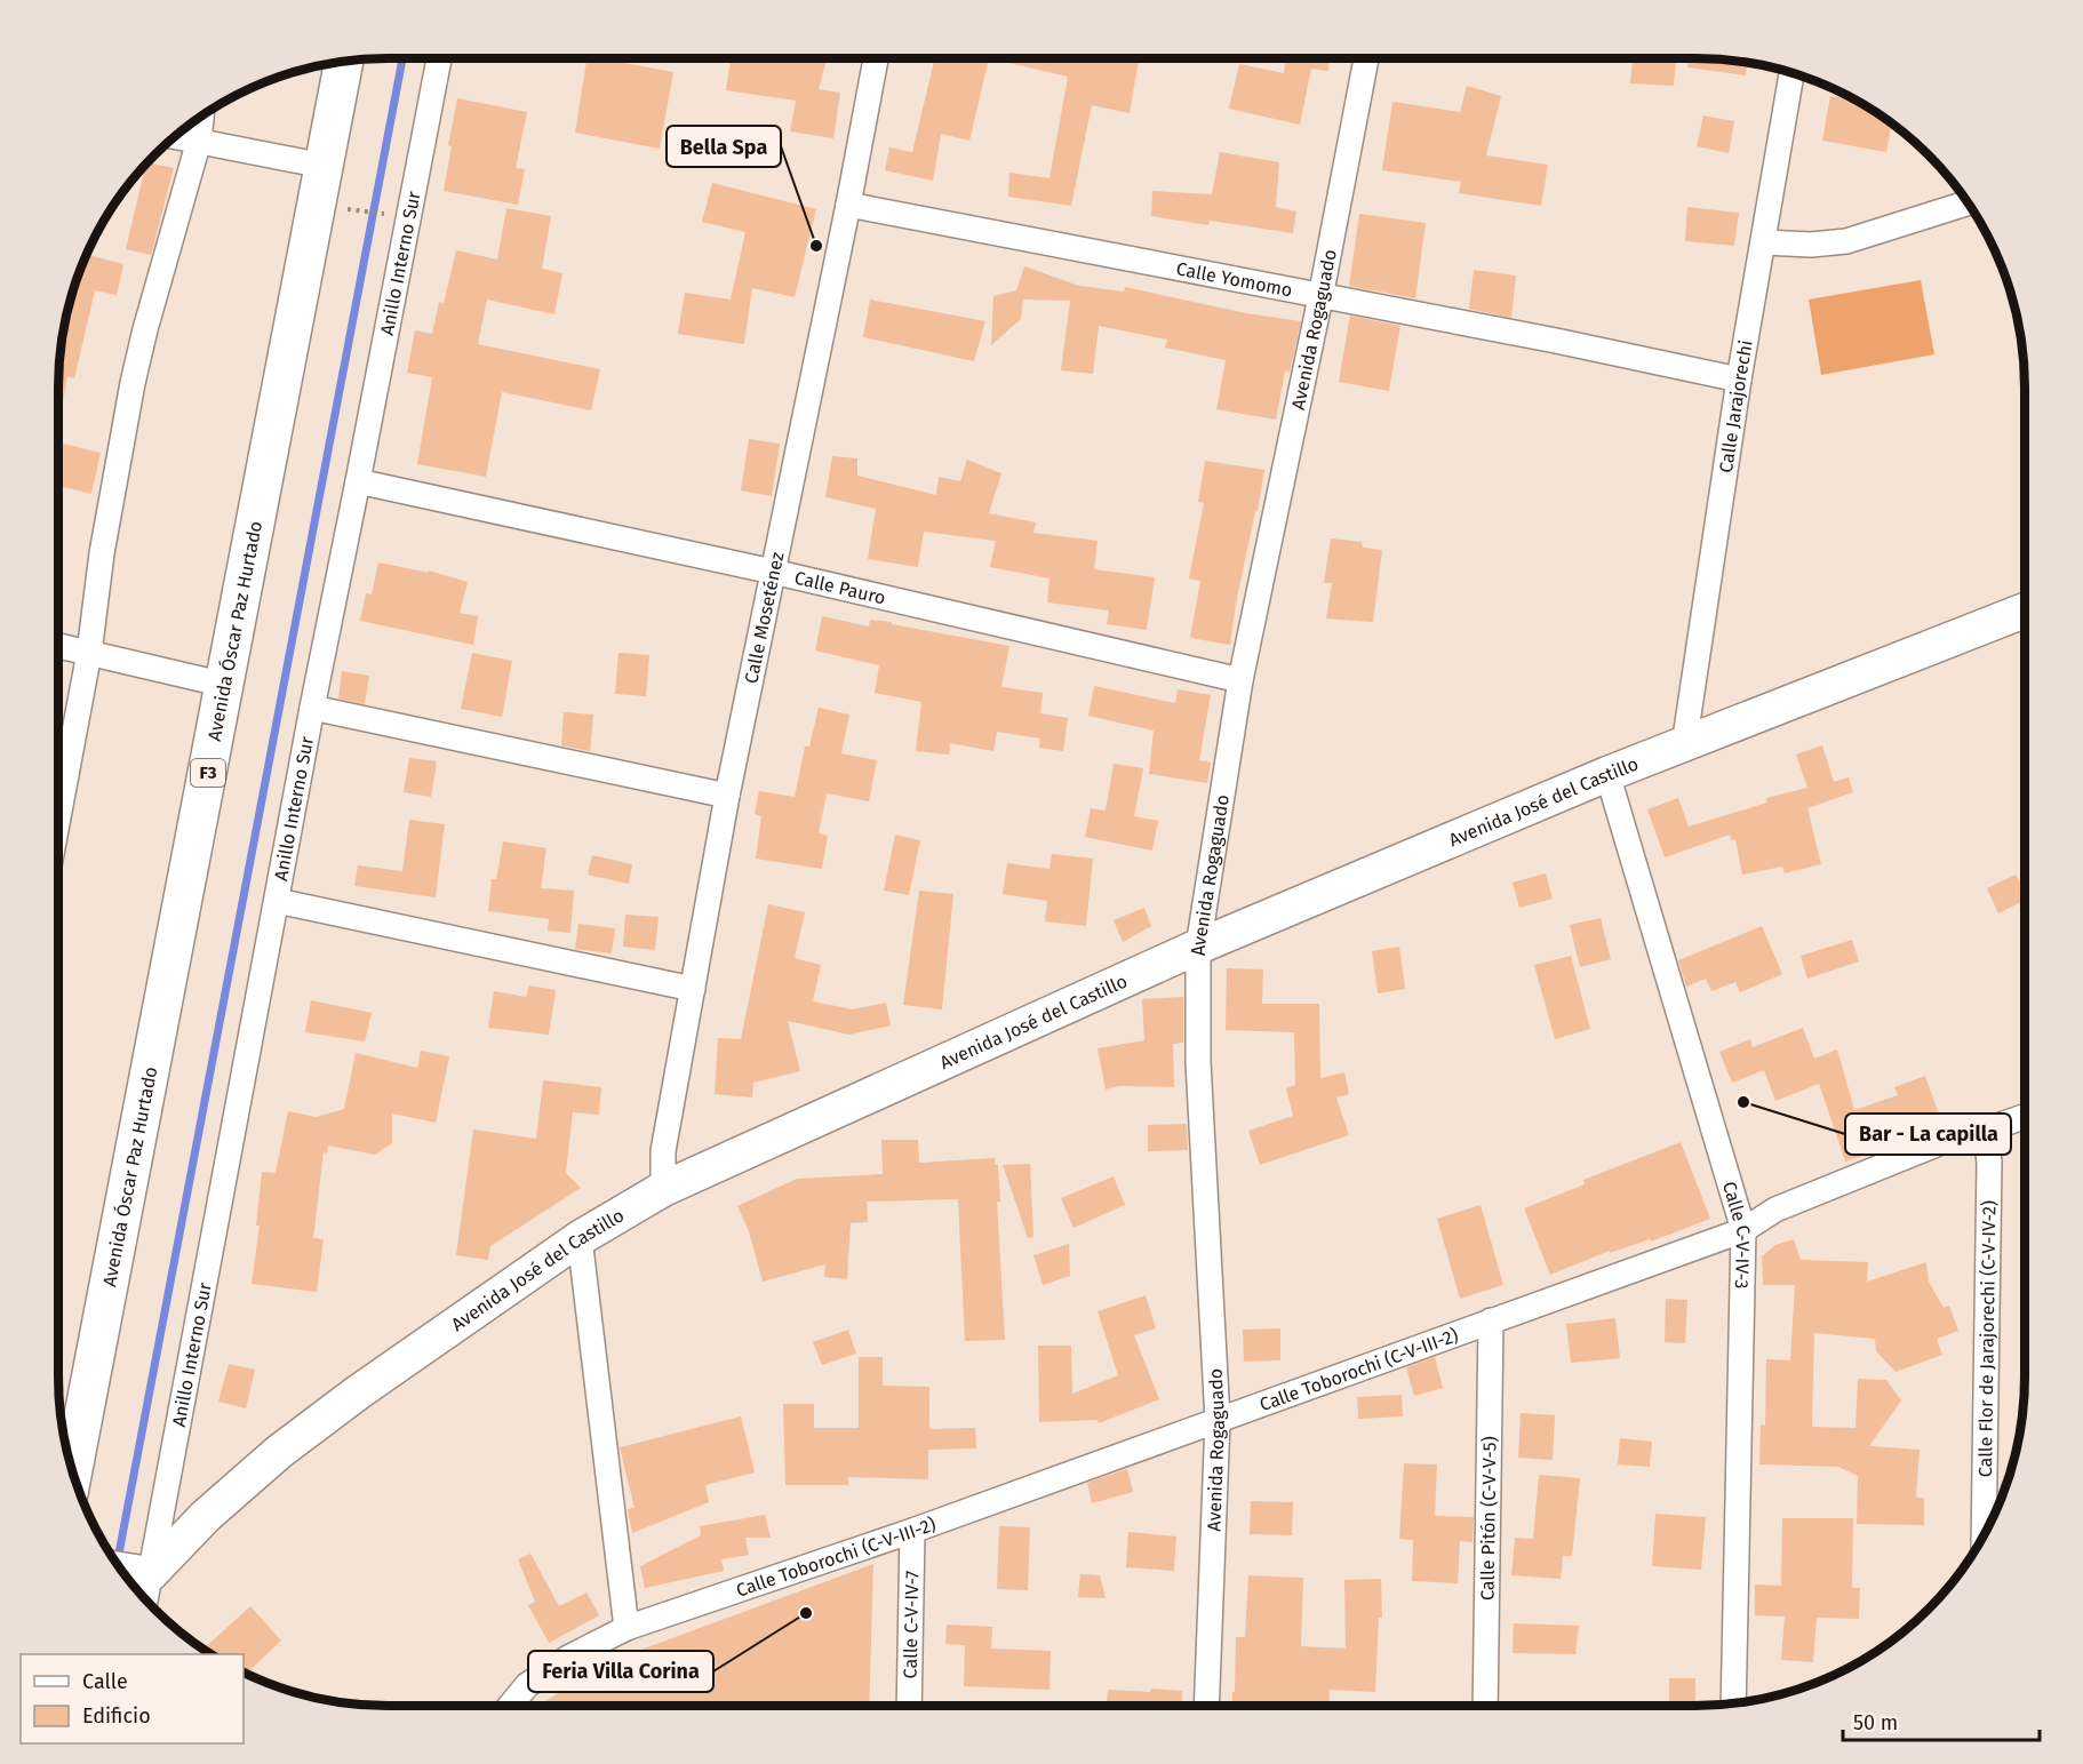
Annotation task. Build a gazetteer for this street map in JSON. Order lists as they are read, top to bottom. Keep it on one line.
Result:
{"streets":{"highway":["Avenida Óscar Paz Hurtado","F3"],"main road":["Avenida José del Castillo"],"street":["Anillo Interno Sur","Calle Yomomo","Avenida Rogaguado","Calle Jarajorechi","Calle Pauro","Calle Moseténez","Calle C-V-IV-3","Calle Flor de Jarajorechi (C-V-IV-2)","Calle Toborochi (C-V-III-2)","Calle Pitón (C-V-V-5)","Calle C-V-IV-7"]},"crossings":[["Anillo Interno Sur","Calle Pauro"],["Anillo Interno Sur","Avenida José del Castillo"],["Calle Yomomo","Avenida Rogaguado"],["Calle Yomomo","Calle Jarajorechi"],["Calle Yomomo","Calle Moseténez"],["Avenida Rogaguado","Calle Pauro"],["Avenida Rogaguado","Avenida José del Castillo"],["Avenida Rogaguado","Calle Toborochi (C-V-III-2)"],["Calle Jarajorechi","Avenida José del Castillo"],["Calle Pauro","Calle Moseténez"],["Calle Moseténez","Avenida José del Castillo"],["Avenida José del Castillo","Calle C-V-IV-3"],["Calle C-V-IV-3","Calle Toborochi (C-V-III-2)"],["Calle Flor de Jarajorechi (C-V-IV-2)","Calle Toborochi (C-V-III-2)"],["Calle Toborochi (C-V-III-2)","Calle Pitón (C-V-V-5)"],["Calle Toborochi (C-V-III-2)","Calle C-V-IV-7"]],"places":["Bella Spa","Bar - La capilla","Feria Villa Corina"],"legend":["Calle","Edificio"],"scale_bar":"50 m"}
